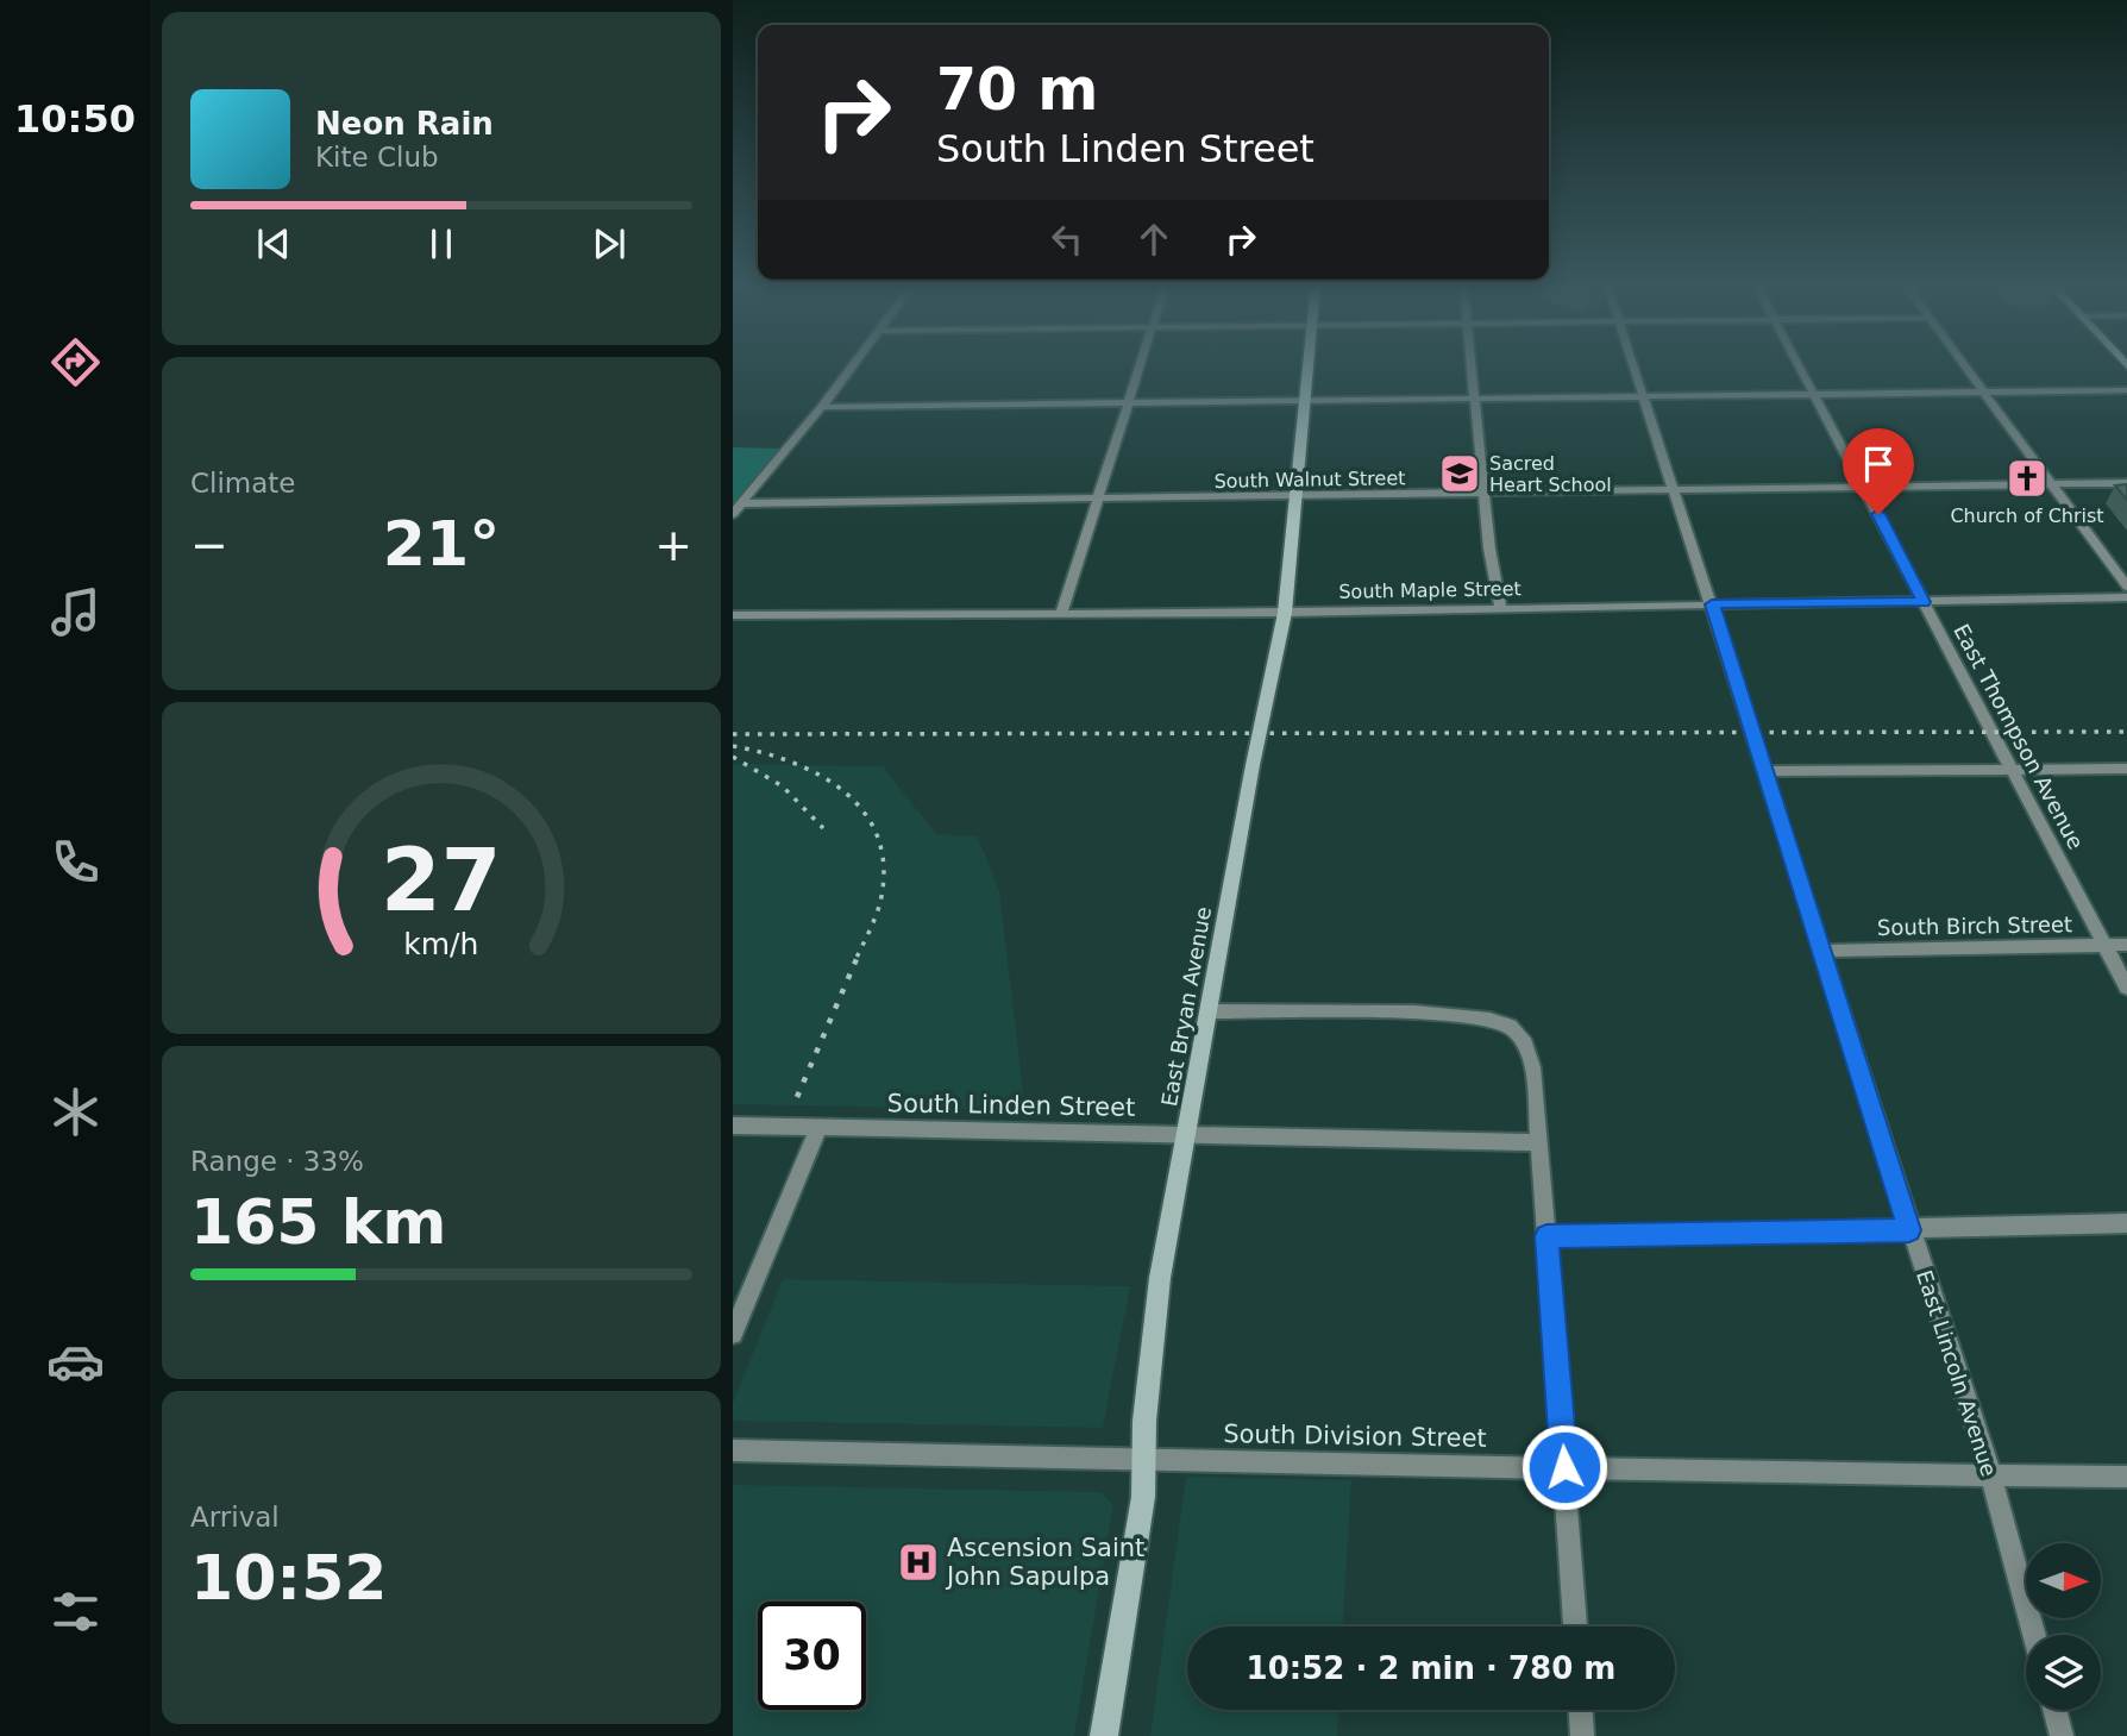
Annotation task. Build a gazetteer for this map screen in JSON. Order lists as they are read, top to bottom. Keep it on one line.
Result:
{"streets":{"street":["South Walnut Street","South Maple Street","East Thompson Avenue","South Birch Street","East Bryan Avenue","South Linden Street","East Lincoln Avenue","South Division Street"]},"crossings":[["South Walnut Street","East Thompson Avenue"],["South Walnut Street","East Bryan Avenue"],["South Walnut Street","East Lincoln Avenue"],["South Maple Street","East Thompson Avenue"],["South Maple Street","East Bryan Avenue"],["South Maple Street","East Lincoln Avenue"],["East Thompson Avenue","South Birch Street"],["South Birch Street","East Lincoln Avenue"],["East Bryan Avenue","South Linden Street"],["East Bryan Avenue","South Division Street"],["East Lincoln Avenue","South Division Street"]],"places":{"school or university":["Sacred Heart School"],"church":["Church of Christ"],"hospital":["Ascension Saint John Sapulpa"]},"north":"right","page":{"tabs":"10:50","turn":["70 m","South Linden Street"],"song":["Neon Rain","Kite Club"],"tile":["Climate",["Range · 33%","165 km"],["Arrival","10:52"]],"heat":["−","21°","+"],"limit":"30","trip":"10:52 · 2 min · 780 m","gauge":["27","km/h"]}}
